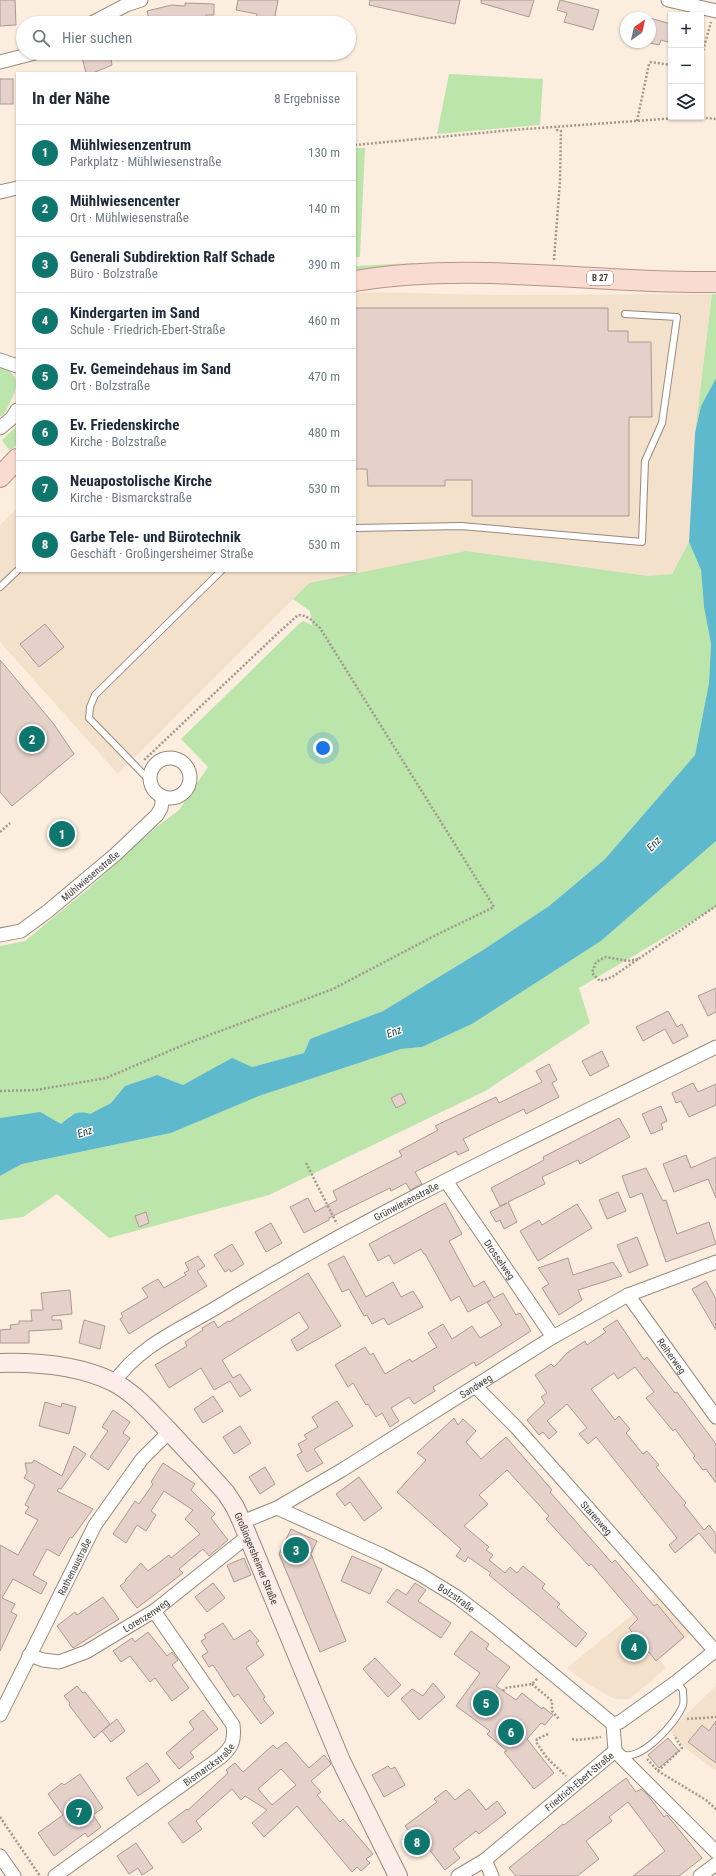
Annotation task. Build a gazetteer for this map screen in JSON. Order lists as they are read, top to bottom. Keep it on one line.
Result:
{"streets":{"main road":["B 27","Großingersheimer Straße"],"street":["Mühlwiesenstraße","Grünwiesenstraße","Drosselweg","Reiherweg","Sandweg","Starenweg","Rathenaustraße","Bolzstraße","Lorenzenweg","Bismarckstraße","Friedrich-Ebert-Straße"]},"crossings":[["Grünwiesenstraße","Drosselweg"],["Grünwiesenstraße","Großingersheimer Straße"],["Drosselweg","Sandweg"],["Reiherweg","Sandweg"],["Sandweg","Starenweg"],["Sandweg","Großingersheimer Straße"],["Sandweg","Bolzstraße"],["Sandweg","Lorenzenweg"],["Großingersheimer Straße","Rathenaustraße"],["Großingersheimer Straße","Lorenzenweg"],["Rathenaustraße","Lorenzenweg"],["Bolzstraße","Friedrich-Ebert-Straße"],["Lorenzenweg","Bismarckstraße"]],"water":["Enz"],"north":"top right","page":{"map_buttons":["+","−"],"search":"Hier suchen","heading":["In der Nähe","8 Ergebnisse"],"list":[{"mark":"1","name":"Mühlwiesenzentrum","note":"Parkplatz · Mühlwiesenstraße","value":"130 m"},{"mark":"2","name":"Mühlwiesencenter","note":"Ort · Mühlwiesenstraße","value":"140 m"},{"mark":"3","name":"Generali Subdirektion Ralf Schade","note":"Büro · Bolzstraße","value":"390 m"},{"mark":"4","name":"Kindergarten im Sand","note":"Schule · Friedrich-Ebert-Straße","value":"460 m"},{"mark":"5","name":"Ev. Gemeindehaus im Sand","note":"Ort · Bolzstraße","value":"470 m"},{"mark":"6","name":"Ev. Friedenskirche","note":"Kirche · Bolzstraße","value":"480 m"},{"mark":"7","name":"Neuapostolische Kirche","note":"Kirche · Bismarckstraße","value":"530 m"},{"mark":"8","name":"Garbe Tele- und Bürotechnik","note":"Geschäft · Großingersheimer Straße","value":"530 m"}],"pins":["2","1","3","4","5","6","7","8"]}}
